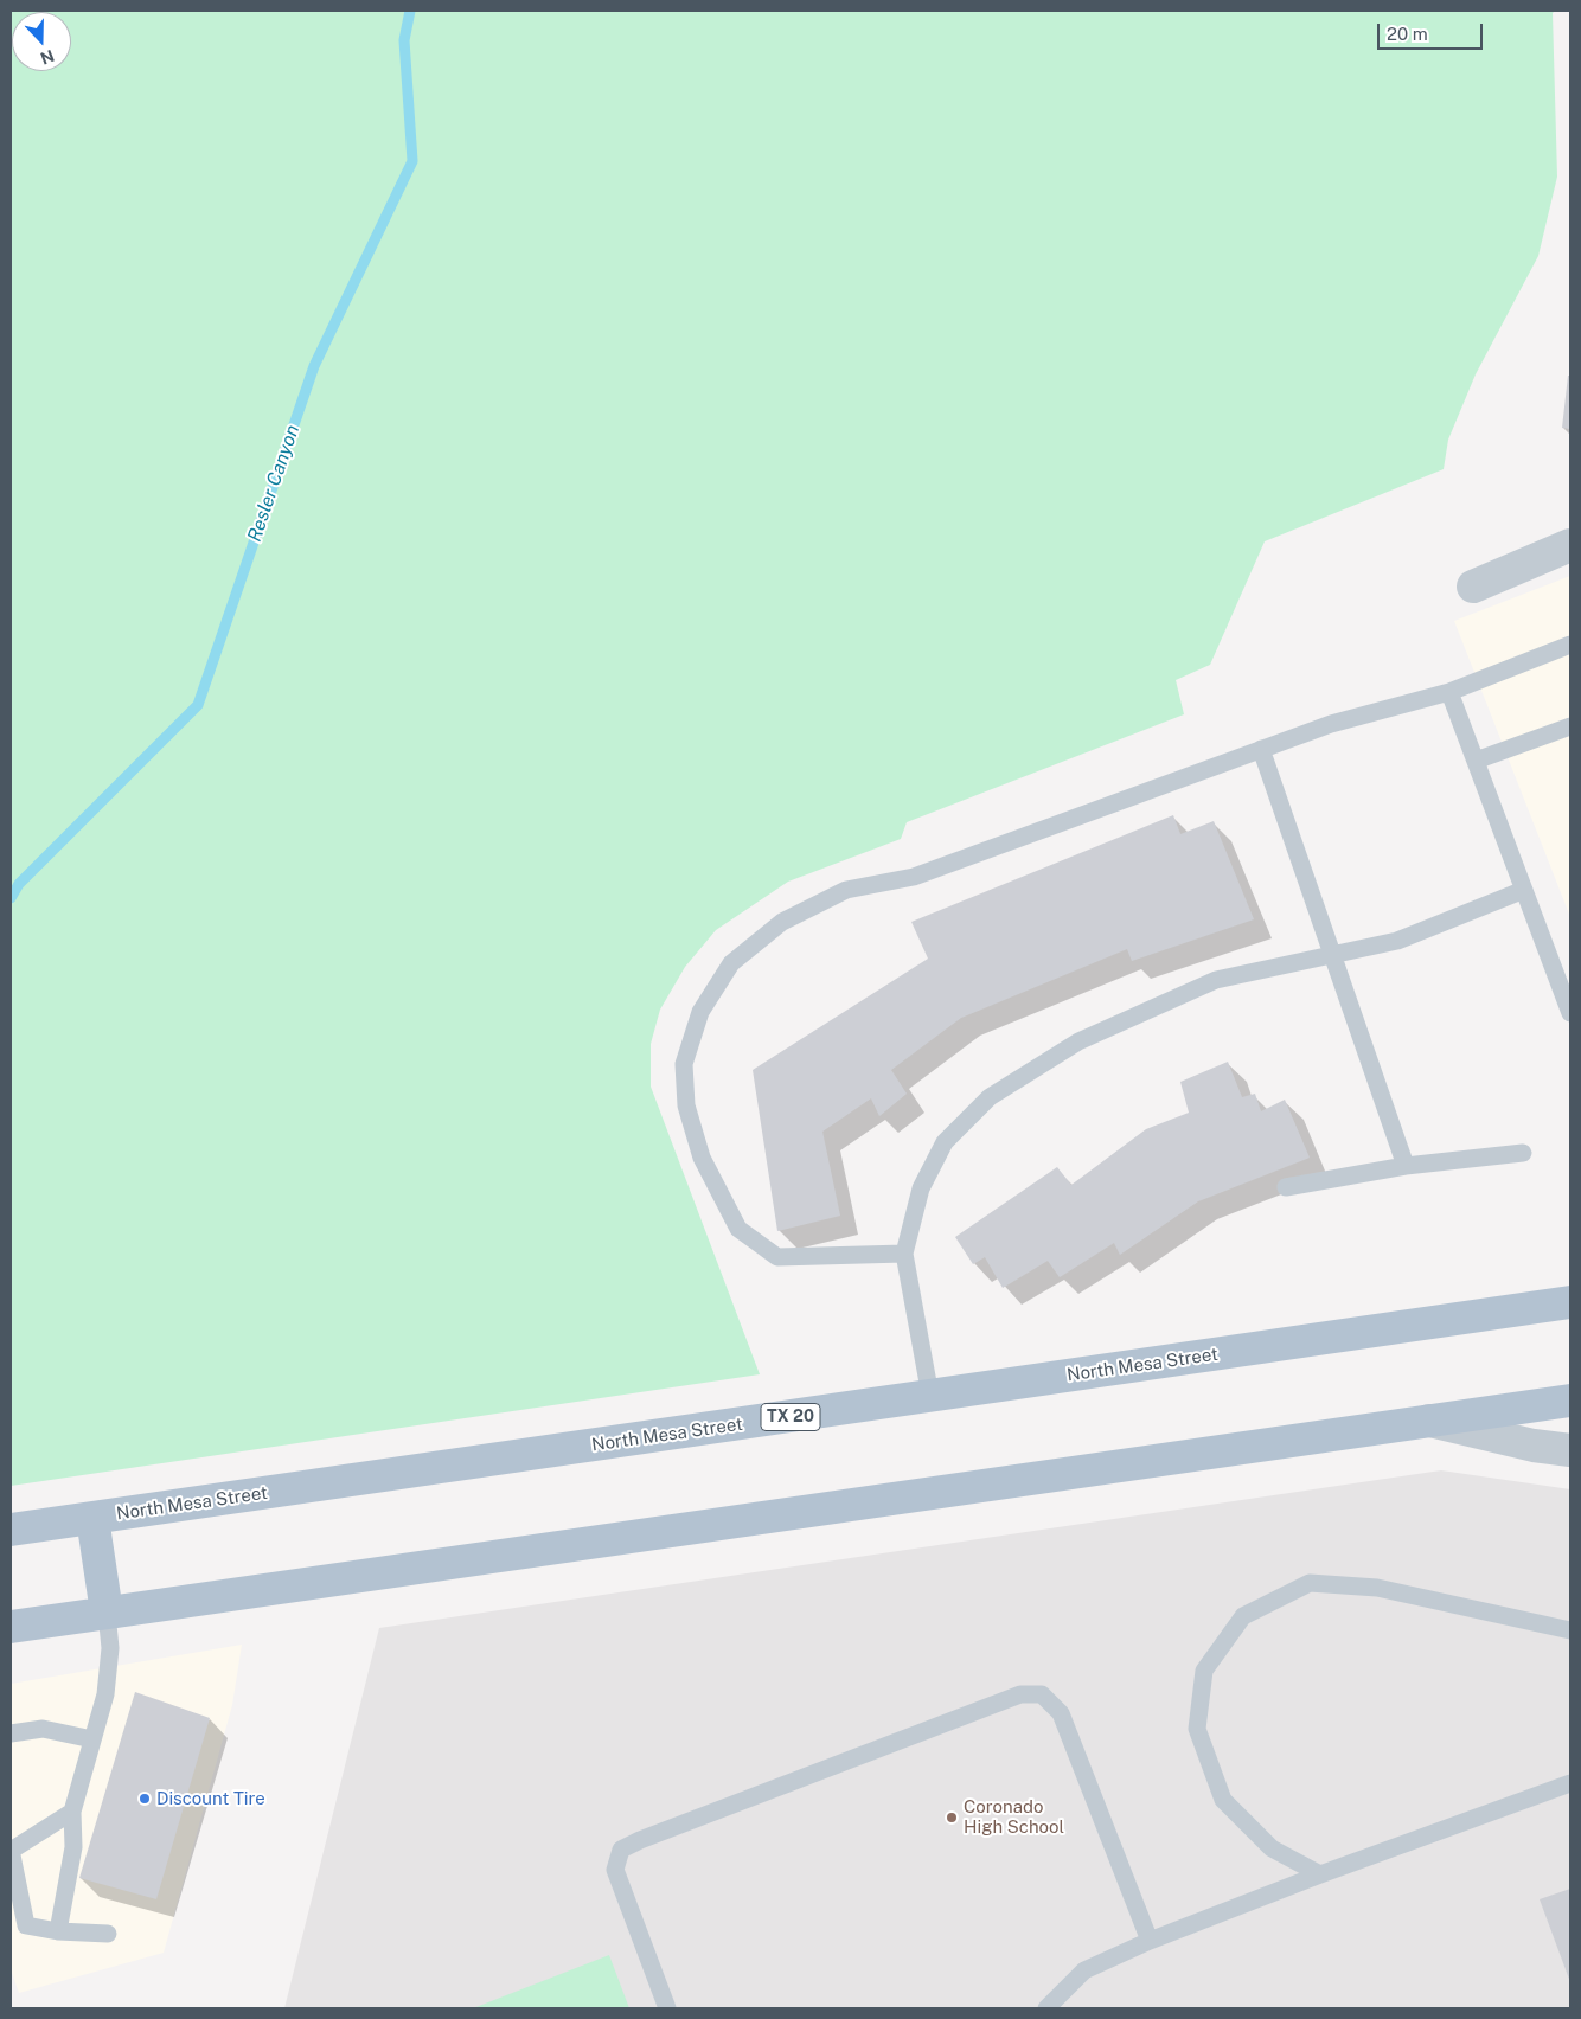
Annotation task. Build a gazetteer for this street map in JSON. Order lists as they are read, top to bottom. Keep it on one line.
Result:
{"streets":{"main road":["North Mesa Street","TX 20"]},"water":["Resler Canyon"],"places":["Discount Tire","Coronado High School"],"scale_bar":"20 m","north":"bottom"}
